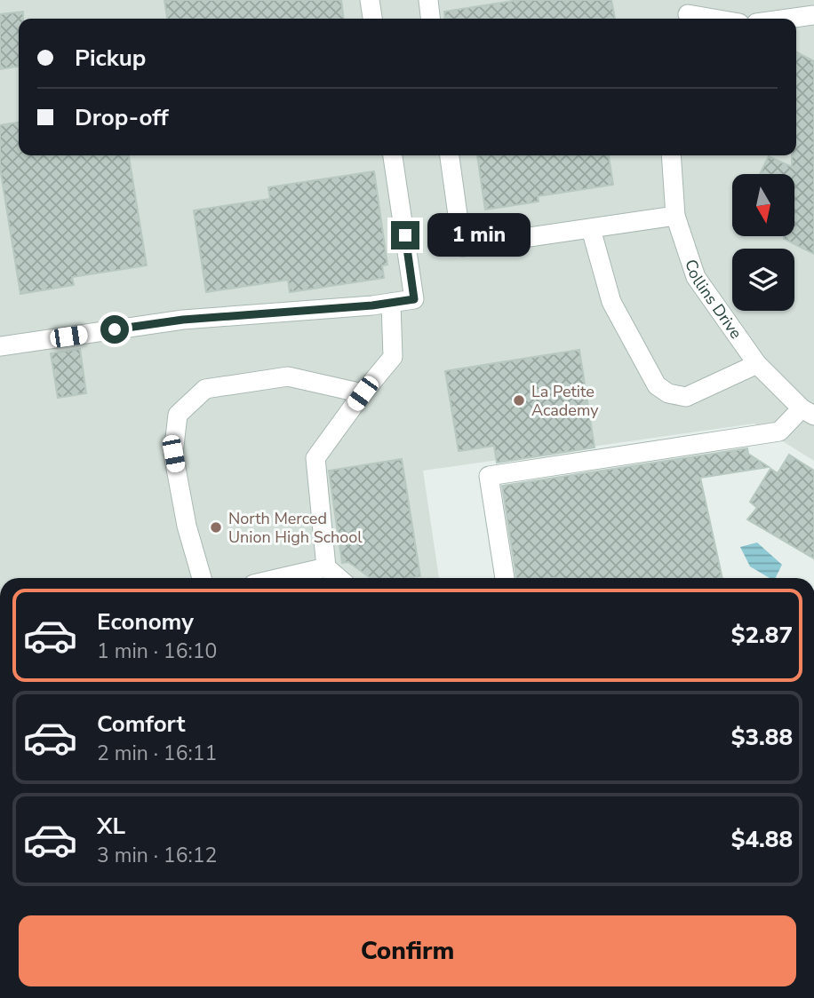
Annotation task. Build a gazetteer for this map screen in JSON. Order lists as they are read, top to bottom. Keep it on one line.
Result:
{"streets":{"street":["Collins Drive"]},"places":["La Petite Academy","North Merced Union High School"],"north":"bottom","page":{"banner":["Pickup","Drop-off"],"bubble":"1 min","list":[{"name":"Economy","note":"1 min · 16:10","value":"$2.87"},{"name":"Comfort","note":"2 min · 16:11","value":"$3.88"},{"name":"XL","note":"3 min · 16:12","value":"$4.88"}],"buttons":"Confirm"}}
